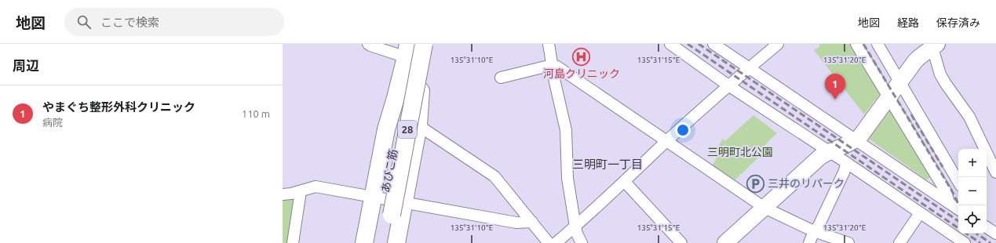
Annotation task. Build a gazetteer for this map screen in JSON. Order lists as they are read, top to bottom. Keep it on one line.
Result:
{"streets":{"main road":["28","あびこ筋"]},"districts":["三明町一丁目"],"parks":["三明町北公園"],"places":{"hospital":["河島クリニック"],"parking":["三井のリパーク"]},"page":{"header":"地図","search":"ここで検索","nav":["地図","経路","保存済み"],"heading":"周辺","pins":"1","list":[{"mark":"1","name":"やまぐち整形外科クリニック","note":"病院","value":"110 m"}],"map_buttons":["+","−"]},"coordinates":["135°31'10\"E","135°31'15\"E","135°31'20\"E"]}
